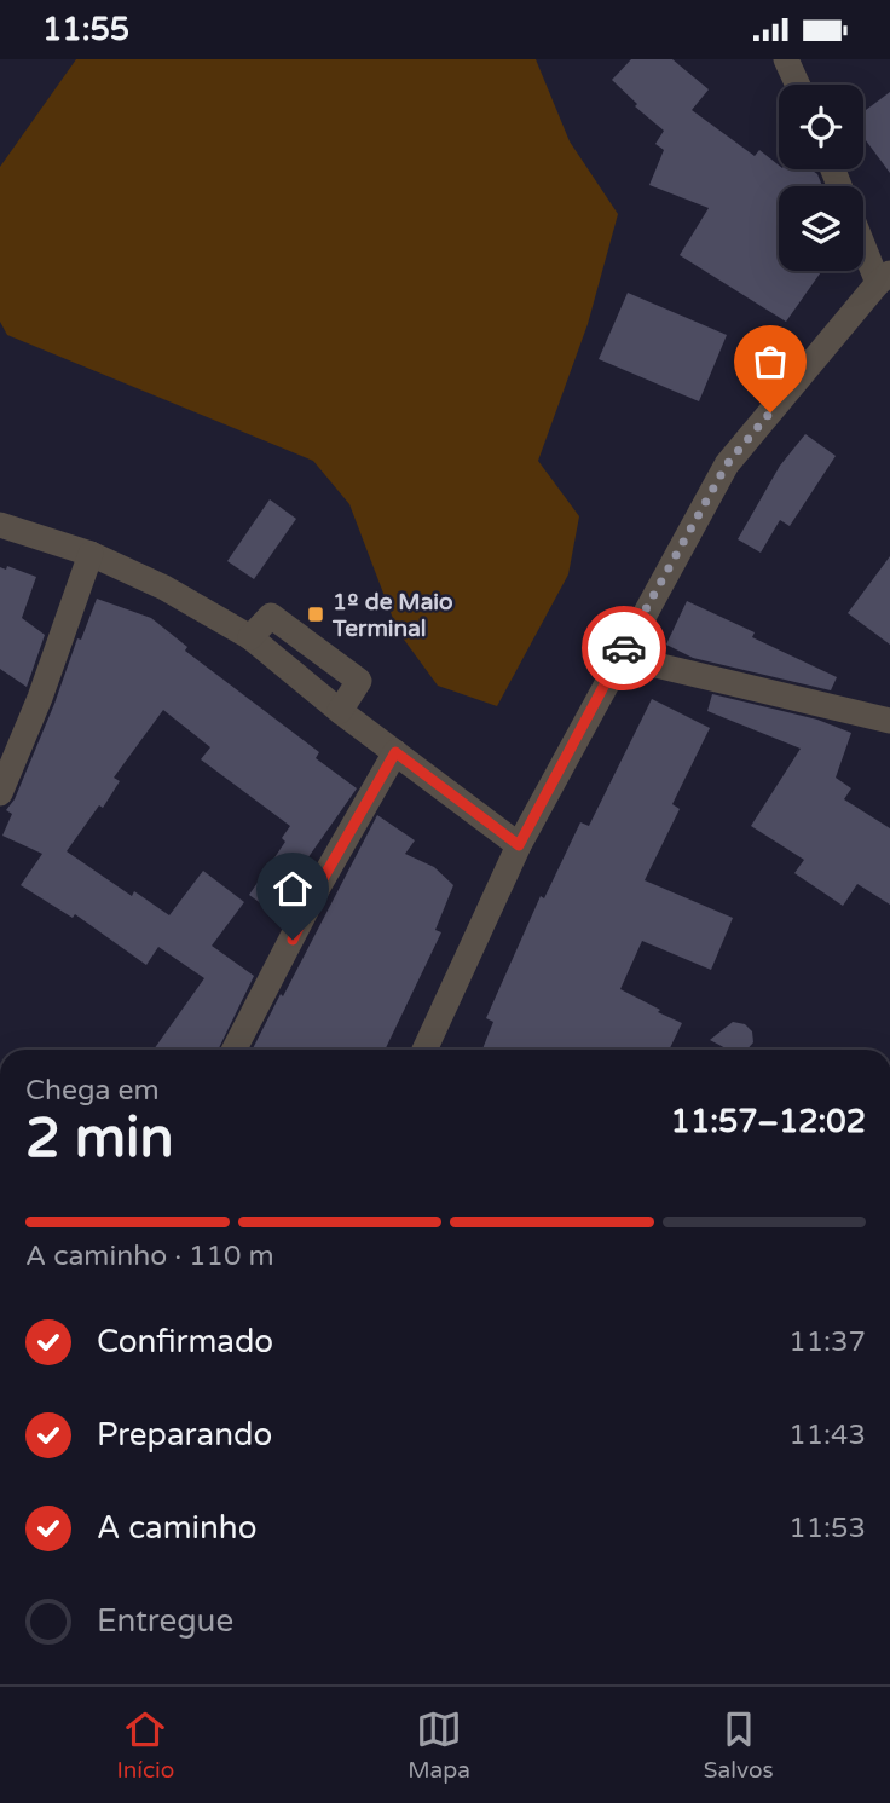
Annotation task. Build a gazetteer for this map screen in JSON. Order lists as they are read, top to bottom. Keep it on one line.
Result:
{"places":{"transit":["1º de Maio Terminal"]},"page":{"status":"11:55","heading":["2 min","Chega em","11:57–12:02"],"bar":"A caminho · 110 m","list":[["Confirmado","11:37"],["Preparando","11:43"],["A caminho","11:53"],"Entregue"],"tabs":["Início","Mapa","Salvos"]}}
